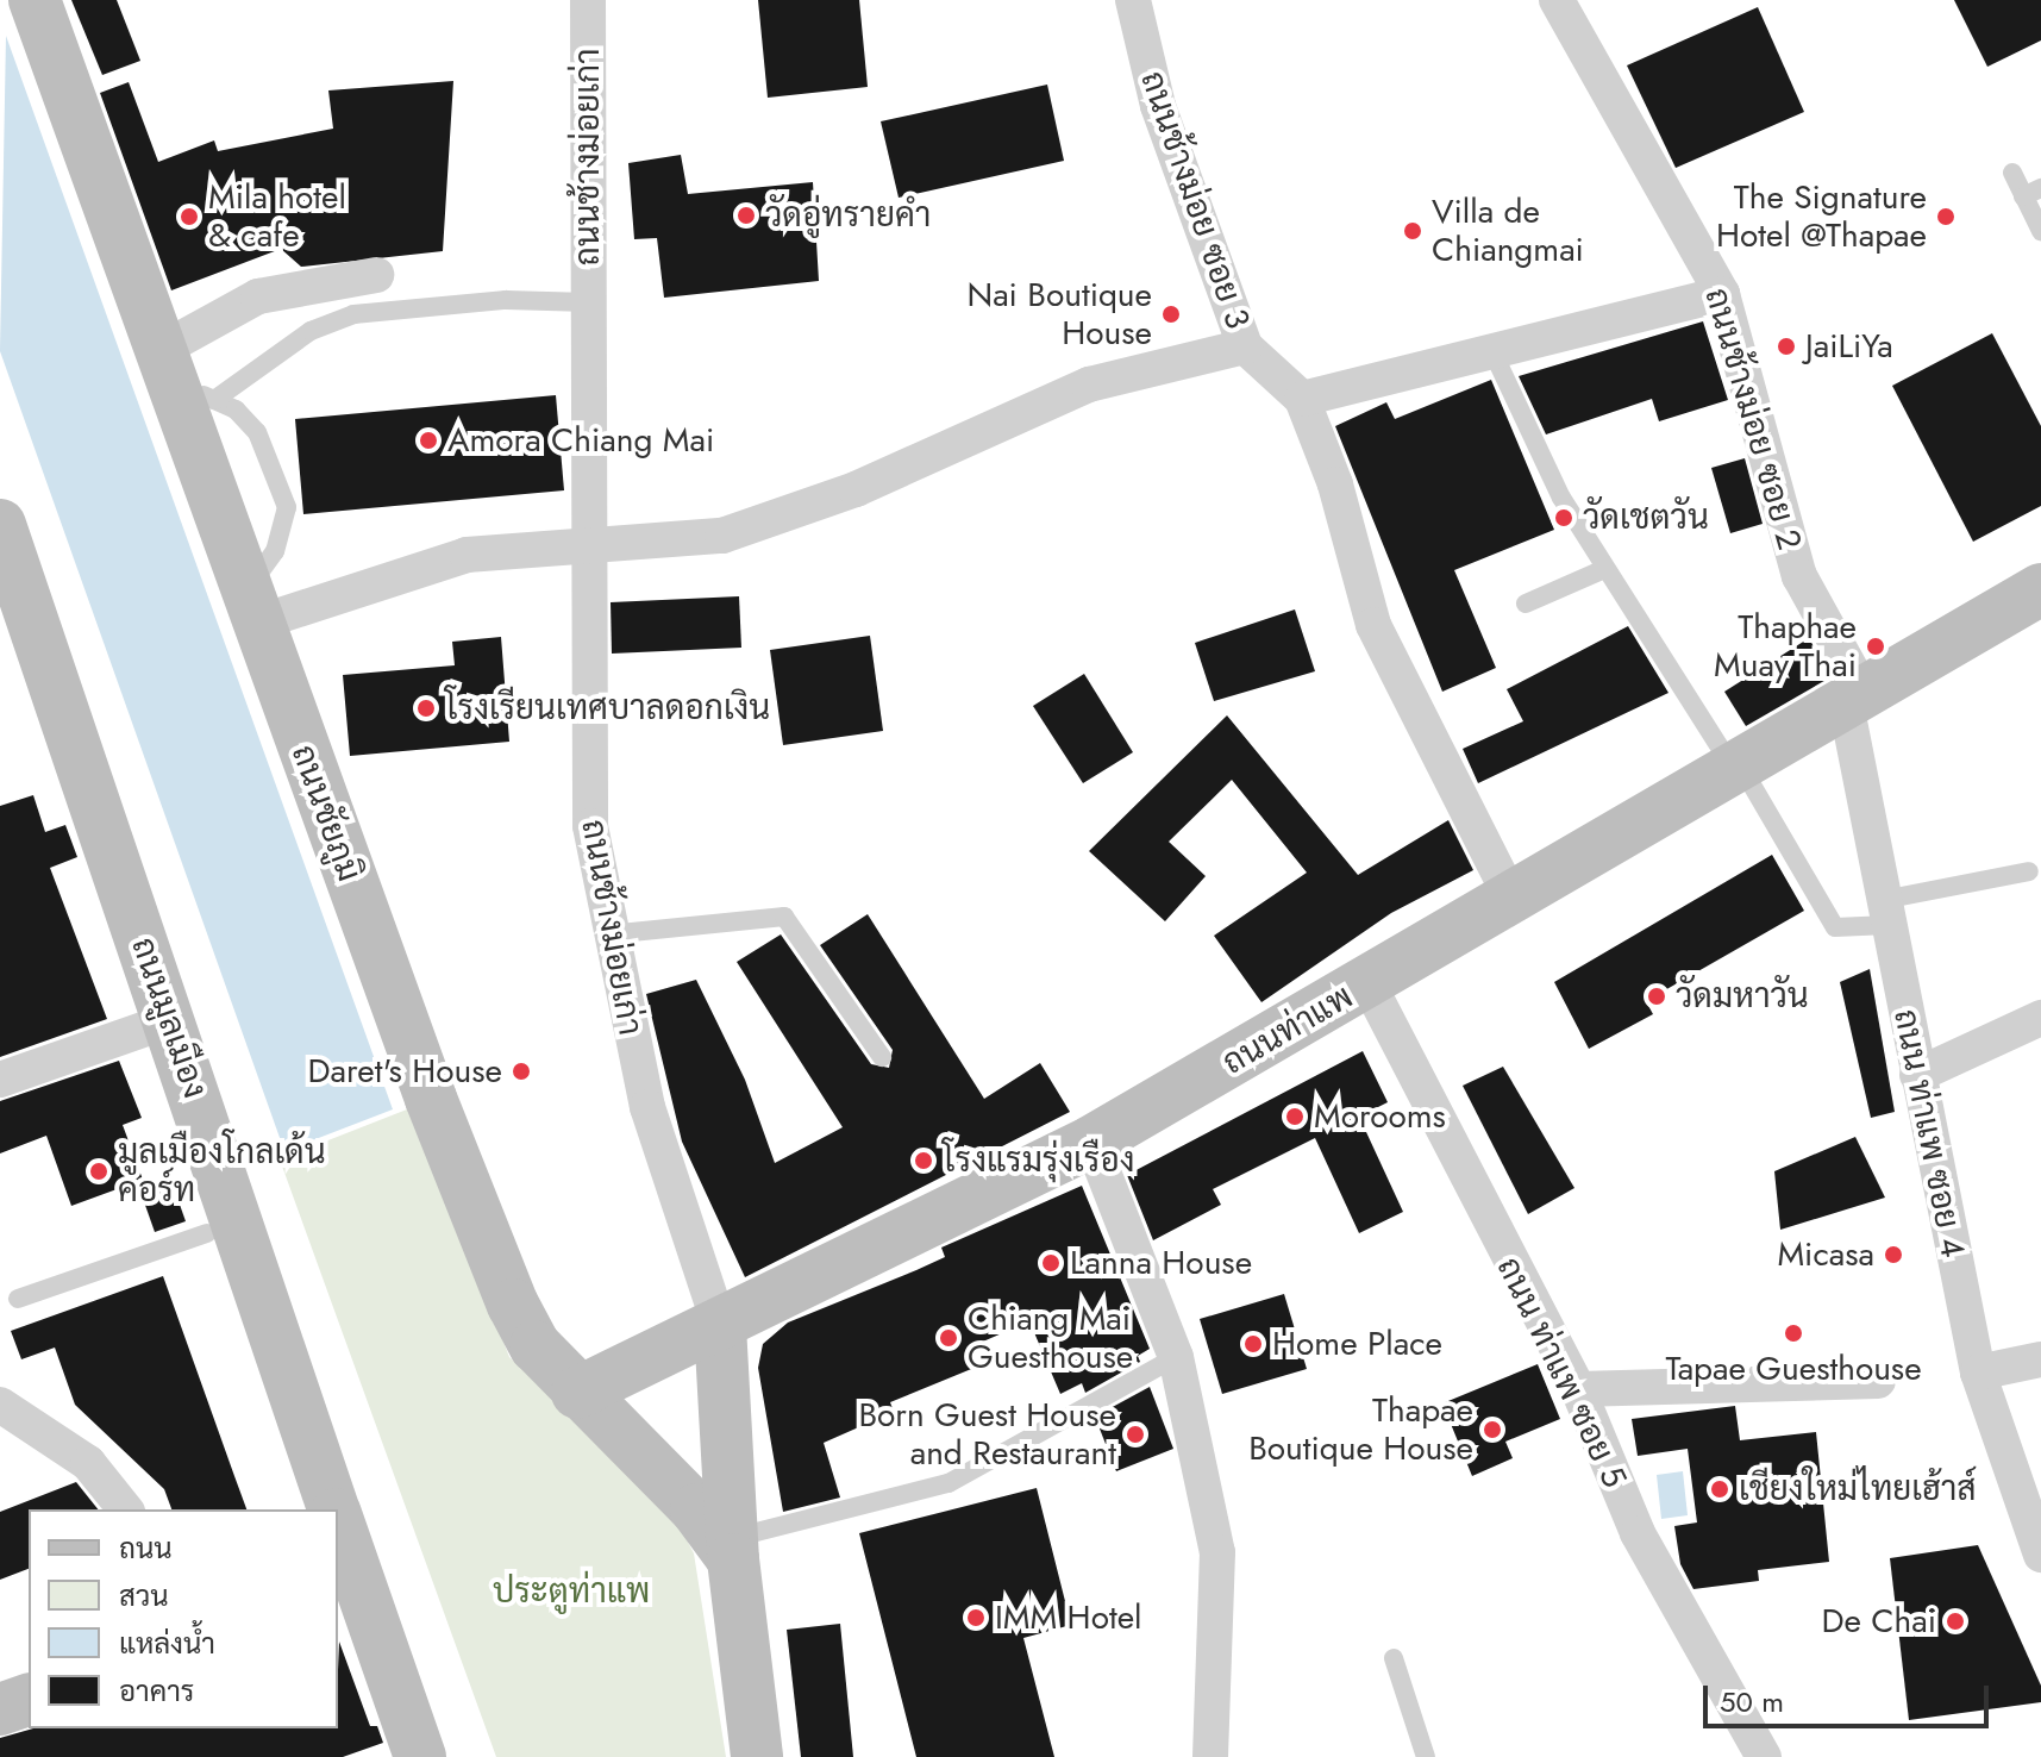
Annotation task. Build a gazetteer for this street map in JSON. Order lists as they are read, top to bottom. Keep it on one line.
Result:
{"streets":{"main road":["ถนนชัยภูมิ","ถนนมูลเมือง","ถนนท่าแพ"],"street":["ถนนช้างม่อยเก่า","ถนนช้างม่อย ซอย 3","ถนนช้างม่อย ซอย 2","ถนน ท่าแพ ซอย 4","ถนน ท่าแพ ซอย 5"]},"crossings":[["ถนนช้างม่อยเก่า","ถนนท่าแพ"],["ถนนช้างม่อย ซอย 3","ถนนท่าแพ"],["ถนนช้างม่อย ซอย 2","ถนนท่าแพ"],["ถนนช้างม่อย ซอย 2","ถนน ท่าแพ ซอย 4"],["ถนนชัยภูมิ","ถนนท่าแพ"],["ถนนท่าแพ","ถนน ท่าแพ ซอย 4"],["ถนนท่าแพ","ถนน ท่าแพ ซอย 5"]],"parks":["ประตูท่าแพ"],"places":["วัดอู่ทรายคำ","Mila hotel & cafe","The Signature Hotel @Thapae","Villa de Chiangmai","Nai Boutique House","JaiLiYa","Amora Chiang Mai","วัดเชตวัน","Thaphae Muay Thai","โรงเรียนเทศบาลดอกเงิน","วัดมหาวัน","Daret's House","Morooms","โรงแรมรุ่งเรือง","มูลเมืองโกลเด้น คอร์ท","Micasa","Lanna House","Tapae Guesthouse","Chiang Mai Guesthouse","Home Place","Thapae Boutique House","Born Guest House and Restaurant","เชียงใหม่ไทยเฮ้าส์","IMM Hotel","De Chai"],"legend":["ถนน","สวน","แหล่งน้ำ","อาคาร"],"scale_bar":"50 m"}
